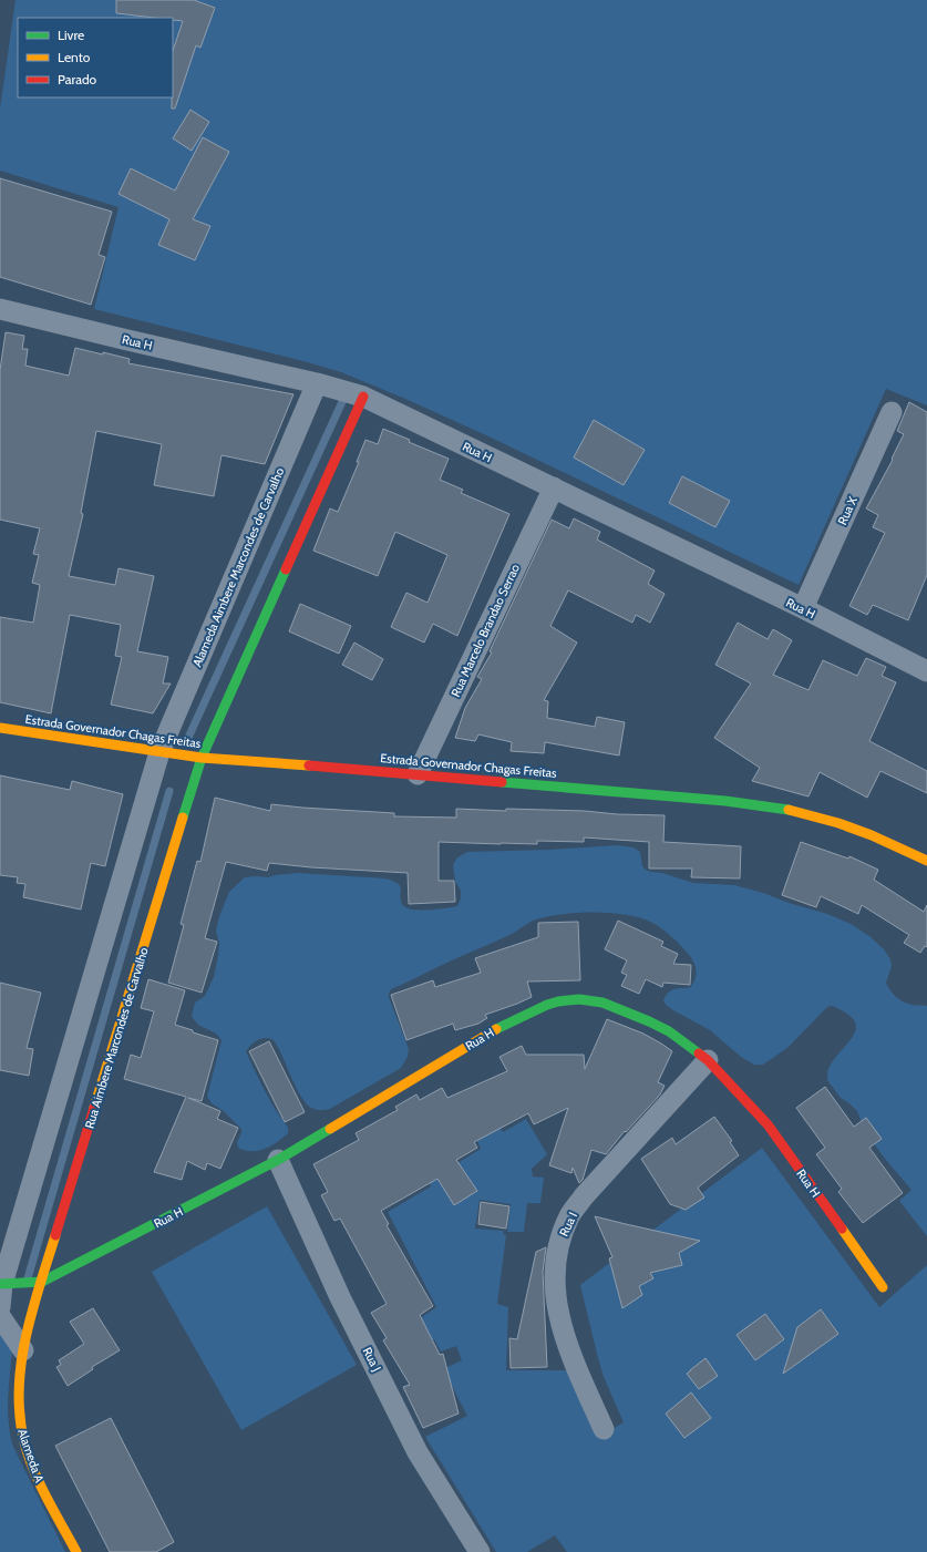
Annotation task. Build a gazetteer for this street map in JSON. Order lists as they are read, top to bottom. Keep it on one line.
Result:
{"streets":{"street":["Rua H","Rua X","Alameda Aimbere Marcondes de Carvalho","Rua Marcelo Brandao Serrao","Estrada Governador Chagas Freitas","Rua Aimbere Marcondes de Carvalho","Rua I","Rua J","Alameda A"]},"crossings":[["Rua H","Rua X"],["Rua H","Alameda Aimbere Marcondes de Carvalho"],["Rua H","Rua Marcelo Brandao Serrao"],["Rua H","Rua Aimbere Marcondes de Carvalho"],["Rua H","Rua I"],["Rua H","Rua J"],["Alameda Aimbere Marcondes de Carvalho","Estrada Governador Chagas Freitas"],["Rua Marcelo Brandao Serrao","Estrada Governador Chagas Freitas"],["Estrada Governador Chagas Freitas","Rua Aimbere Marcondes de Carvalho"],["Rua Aimbere Marcondes de Carvalho","Alameda A"]],"legend":["Livre","Lento","Parado"]}
